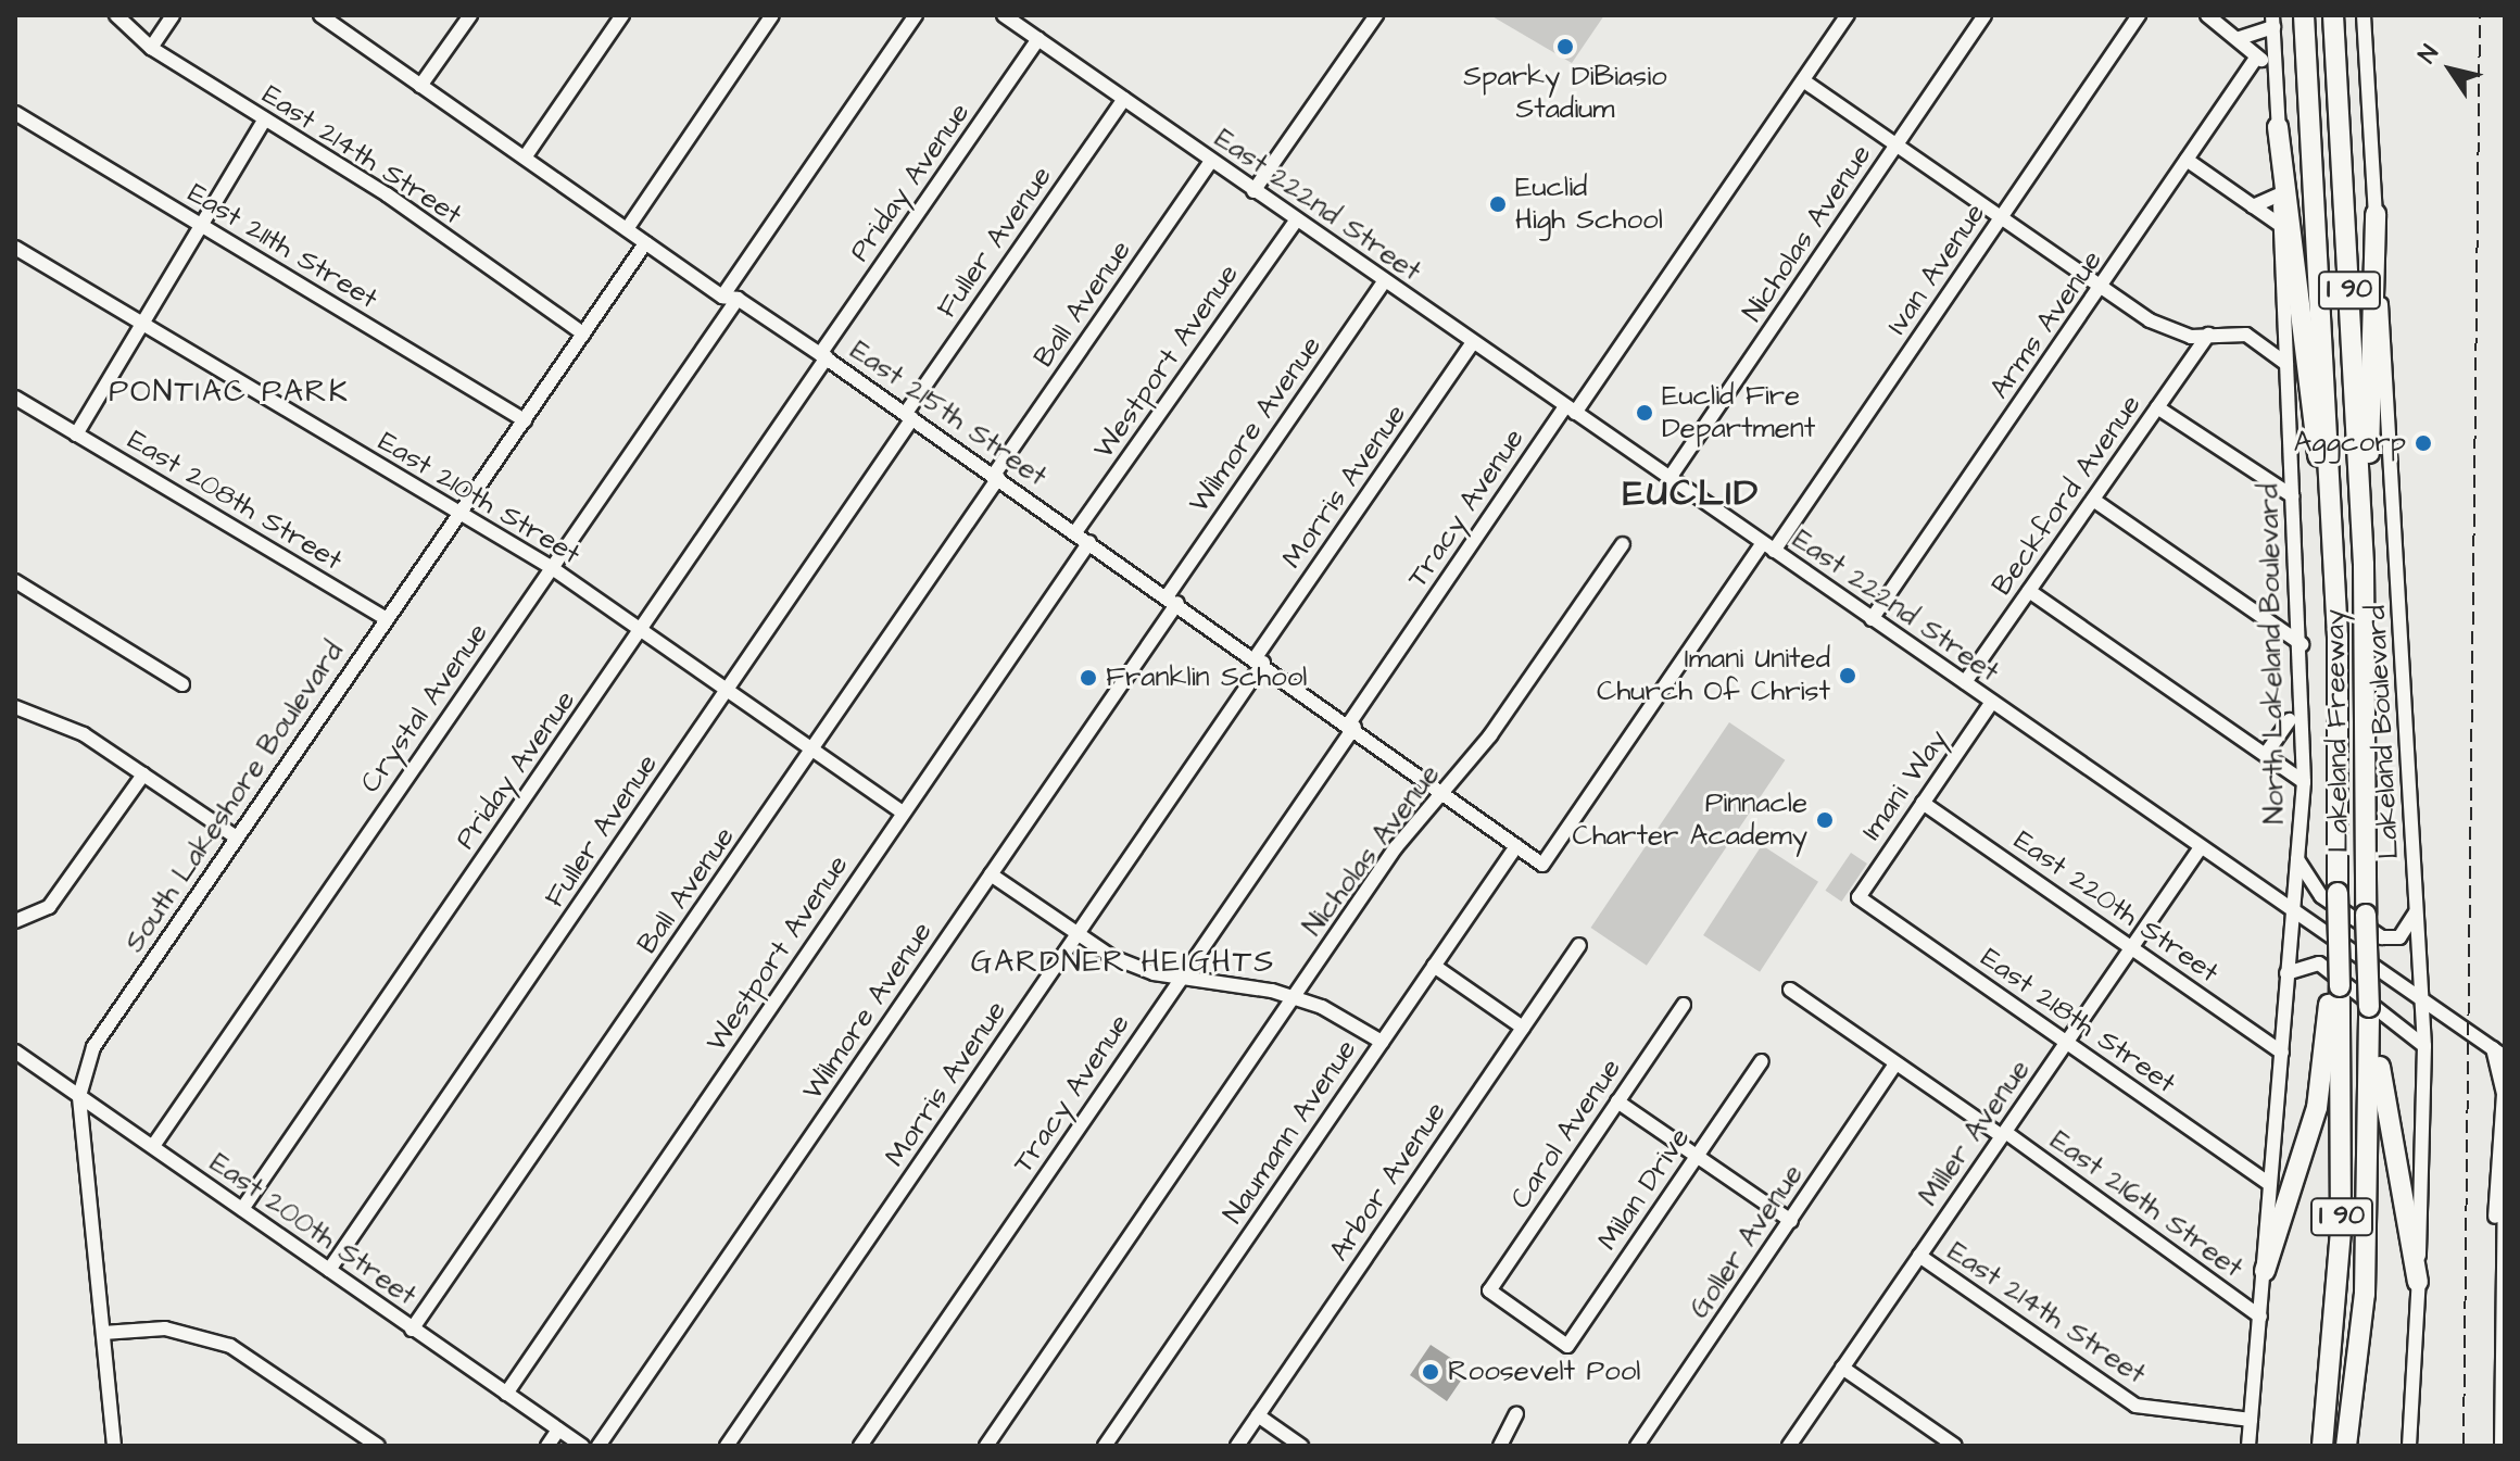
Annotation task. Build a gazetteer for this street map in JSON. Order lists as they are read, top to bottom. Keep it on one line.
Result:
{"streets":{"highway":["I 90","Lakeland Freeway"],"street":["East 214th Street","Priday Avenue","East 222nd Street","Nicholas Avenue","Fuller Avenue","East 211th Street","Ivan Avenue","Ball Avenue","Arms Avenue","Westport Avenue","East 215th Street","Wilmore Avenue","Morris Avenue","Beckford Avenue","East 210th Street","East 208th Street","Tracy Avenue","North Lakeland Boulevard","Crystal Avenue","Lakeland Boulevard","Imani Way","South Lakeshore Boulevard","East 220th Street","East 218th Street","Naumann Avenue","Miller Avenue","Carol Avenue","Arbor Avenue","Milan Drive","East 216th Street","East 200th Street","Goller Avenue"]},"crossings":[["East 214th Street","North Lakeland Boulevard"],["East 214th Street","South Lakeshore Boulevard"],["East 214th Street","Miller Avenue"],["Priday Avenue","East 222nd Street"],["Priday Avenue","East 215th Street"],["Priday Avenue","East 210th Street"],["Priday Avenue","East 200th Street"],["East 222nd Street","Nicholas Avenue"],["East 222nd Street","Fuller Avenue"],["East 222nd Street","Ivan Avenue"],["East 222nd Street","Ball Avenue"],["East 222nd Street","Arms Avenue"],["East 222nd Street","Westport Avenue"],["East 222nd Street","Wilmore Avenue"],["East 222nd Street","Morris Avenue"],["East 222nd Street","Beckford Avenue"],["East 222nd Street","Tracy Avenue"],["East 222nd Street","North Lakeland Boulevard"],["East 222nd Street","Lakeland Boulevard"],["East 222nd Street","Imani Way"],["East 222nd Street","Miller Avenue"],["Nicholas Avenue","East 215th Street"],["Fuller Avenue","East 215th Street"],["Fuller Avenue","East 210th Street"],["Fuller Avenue","East 200th Street"],["East 211th Street","South Lakeshore Boulevard"],["Ivan Avenue","East 215th Street"],["I 90","Lakeland Freeway"],["Ball Avenue","East 215th Street"],["Ball Avenue","East 210th Street"],["Ball Avenue","East 200th Street"],["Westport Avenue","East 215th Street"],["Westport Avenue","East 210th Street"],["Westport Avenue","East 200th Street"],["East 215th Street","Wilmore Avenue"],["East 215th Street","Morris Avenue"],["East 215th Street","Tracy Avenue"],["East 215th Street","Crystal Avenue"],["East 215th Street","South Lakeshore Boulevard"],["East 215th Street","Naumann Avenue"],["East 210th Street","Crystal Avenue"],["East 210th Street","South Lakeshore Boulevard"],["East 208th Street","South Lakeshore Boulevard"],["North Lakeland Boulevard","East 220th Street"],["North Lakeland Boulevard","East 218th Street"],["North Lakeland Boulevard","East 216th Street"],["Crystal Avenue","East 200th Street"],["Imani Way","East 220th Street"],["Imani Way","East 218th Street"],["South Lakeshore Boulevard","East 200th Street"],["East 220th Street","Miller Avenue"],["East 218th Street","Miller Avenue"],["Miller Avenue","East 216th Street"],["Carol Avenue","Milan Drive"],["East 216th Street","Goller Avenue"]],"districts":["PONTIAC PARK","EUCLID","GARDNER HEIGHTS"],"places":["Sparky DiBiasio Stadium","Euclid High School","Euclid Fire Department","Aggcorp","Imani United Church Of Christ","Franklin School","Pinnacle Charter Academy","Roosevelt Pool"],"north":"top left"}
